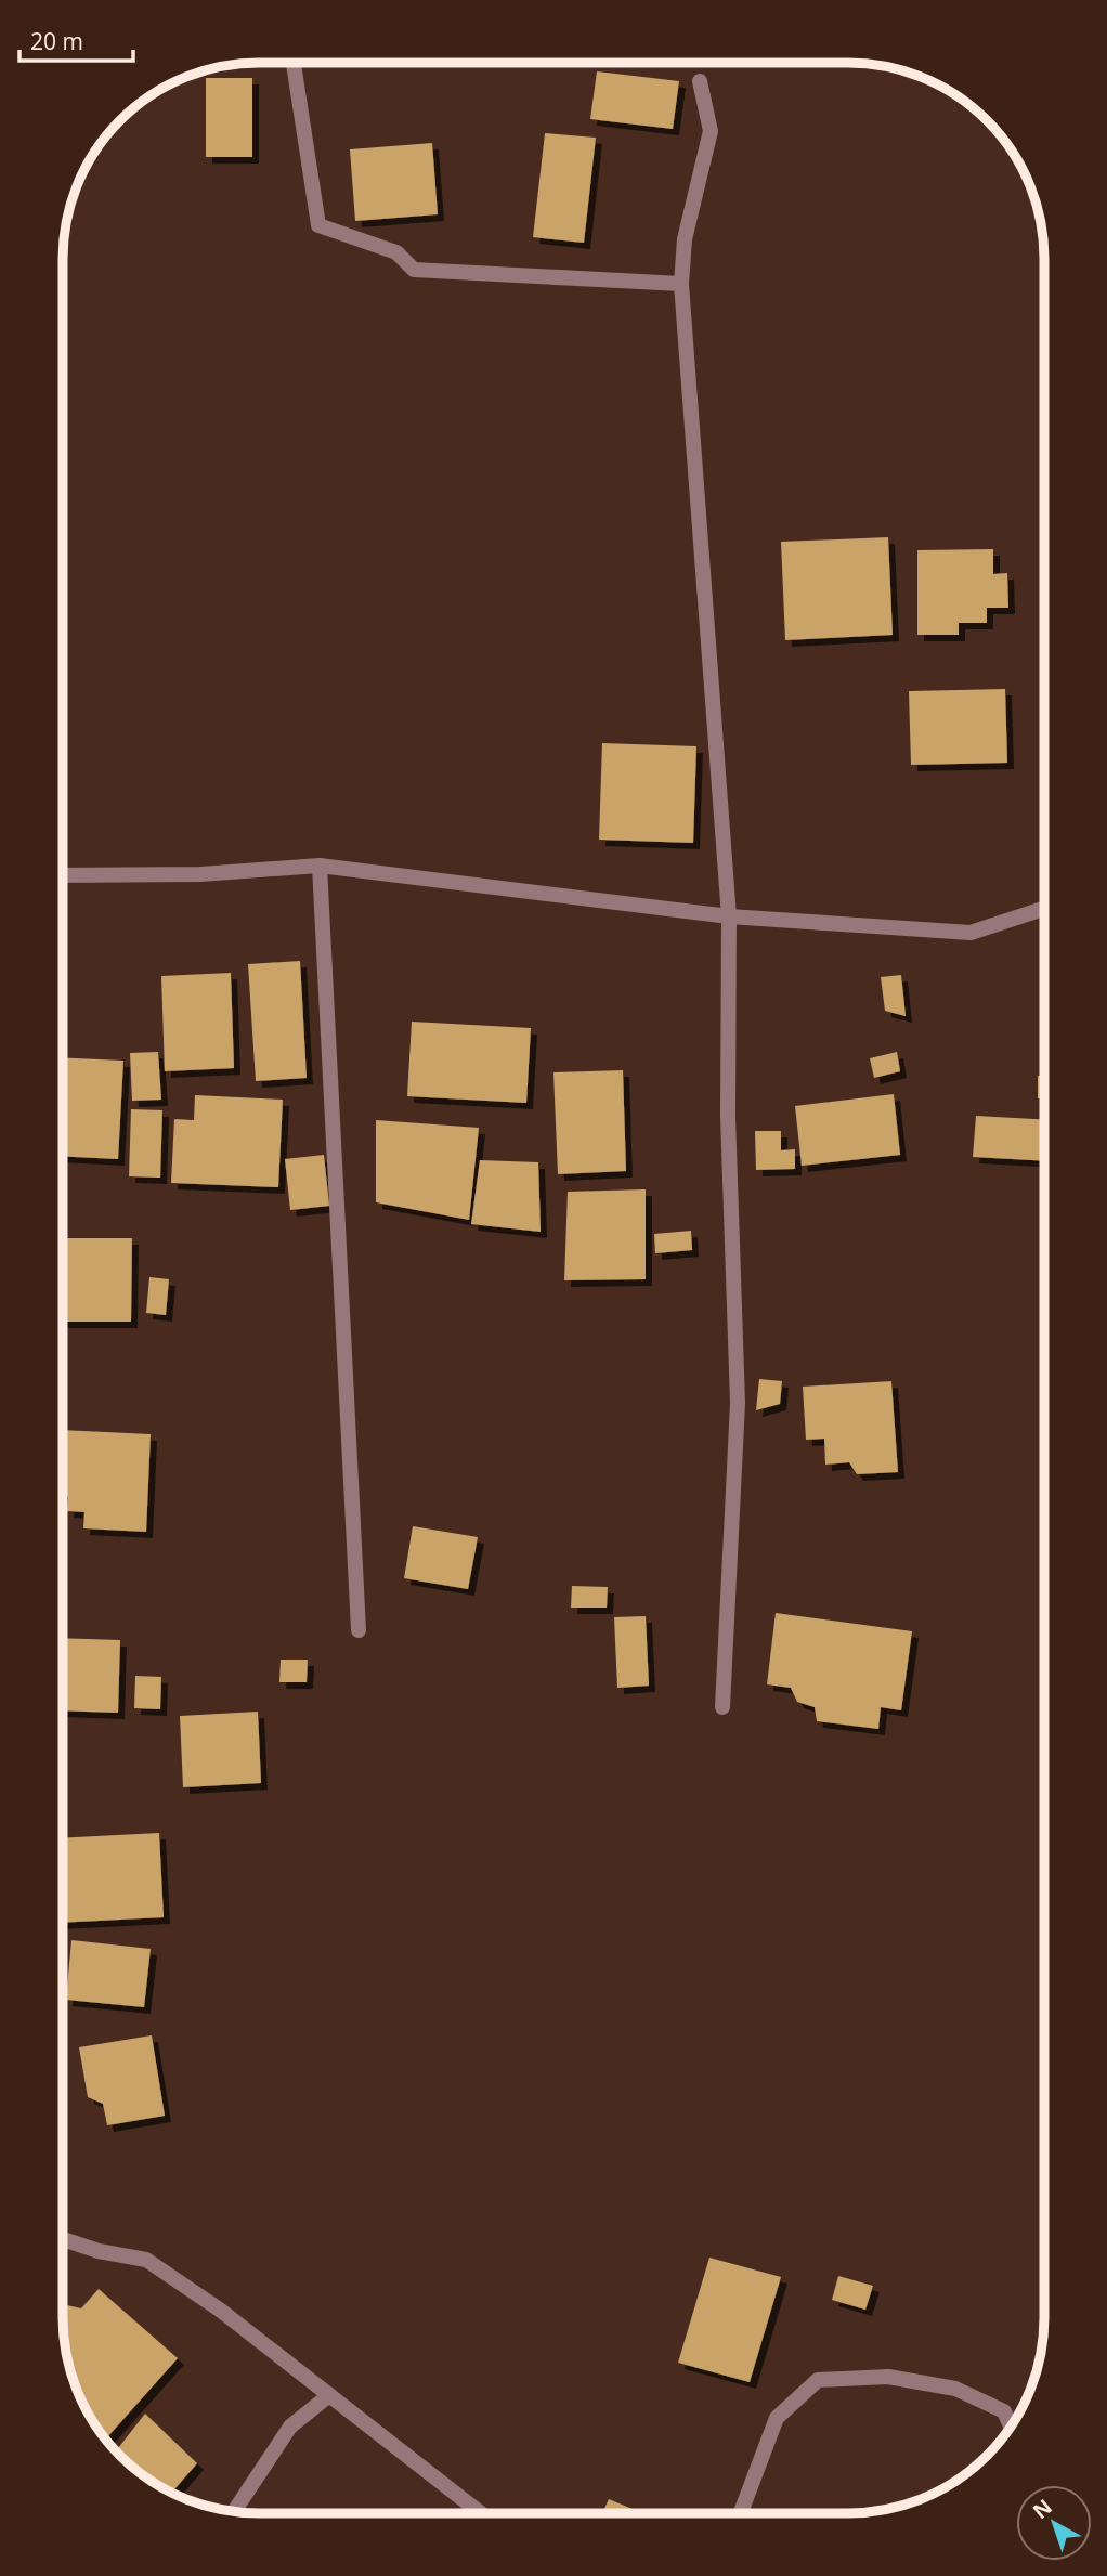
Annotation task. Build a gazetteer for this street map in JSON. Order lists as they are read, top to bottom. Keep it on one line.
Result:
{"scale_bar":"20 m","north":"top left"}
